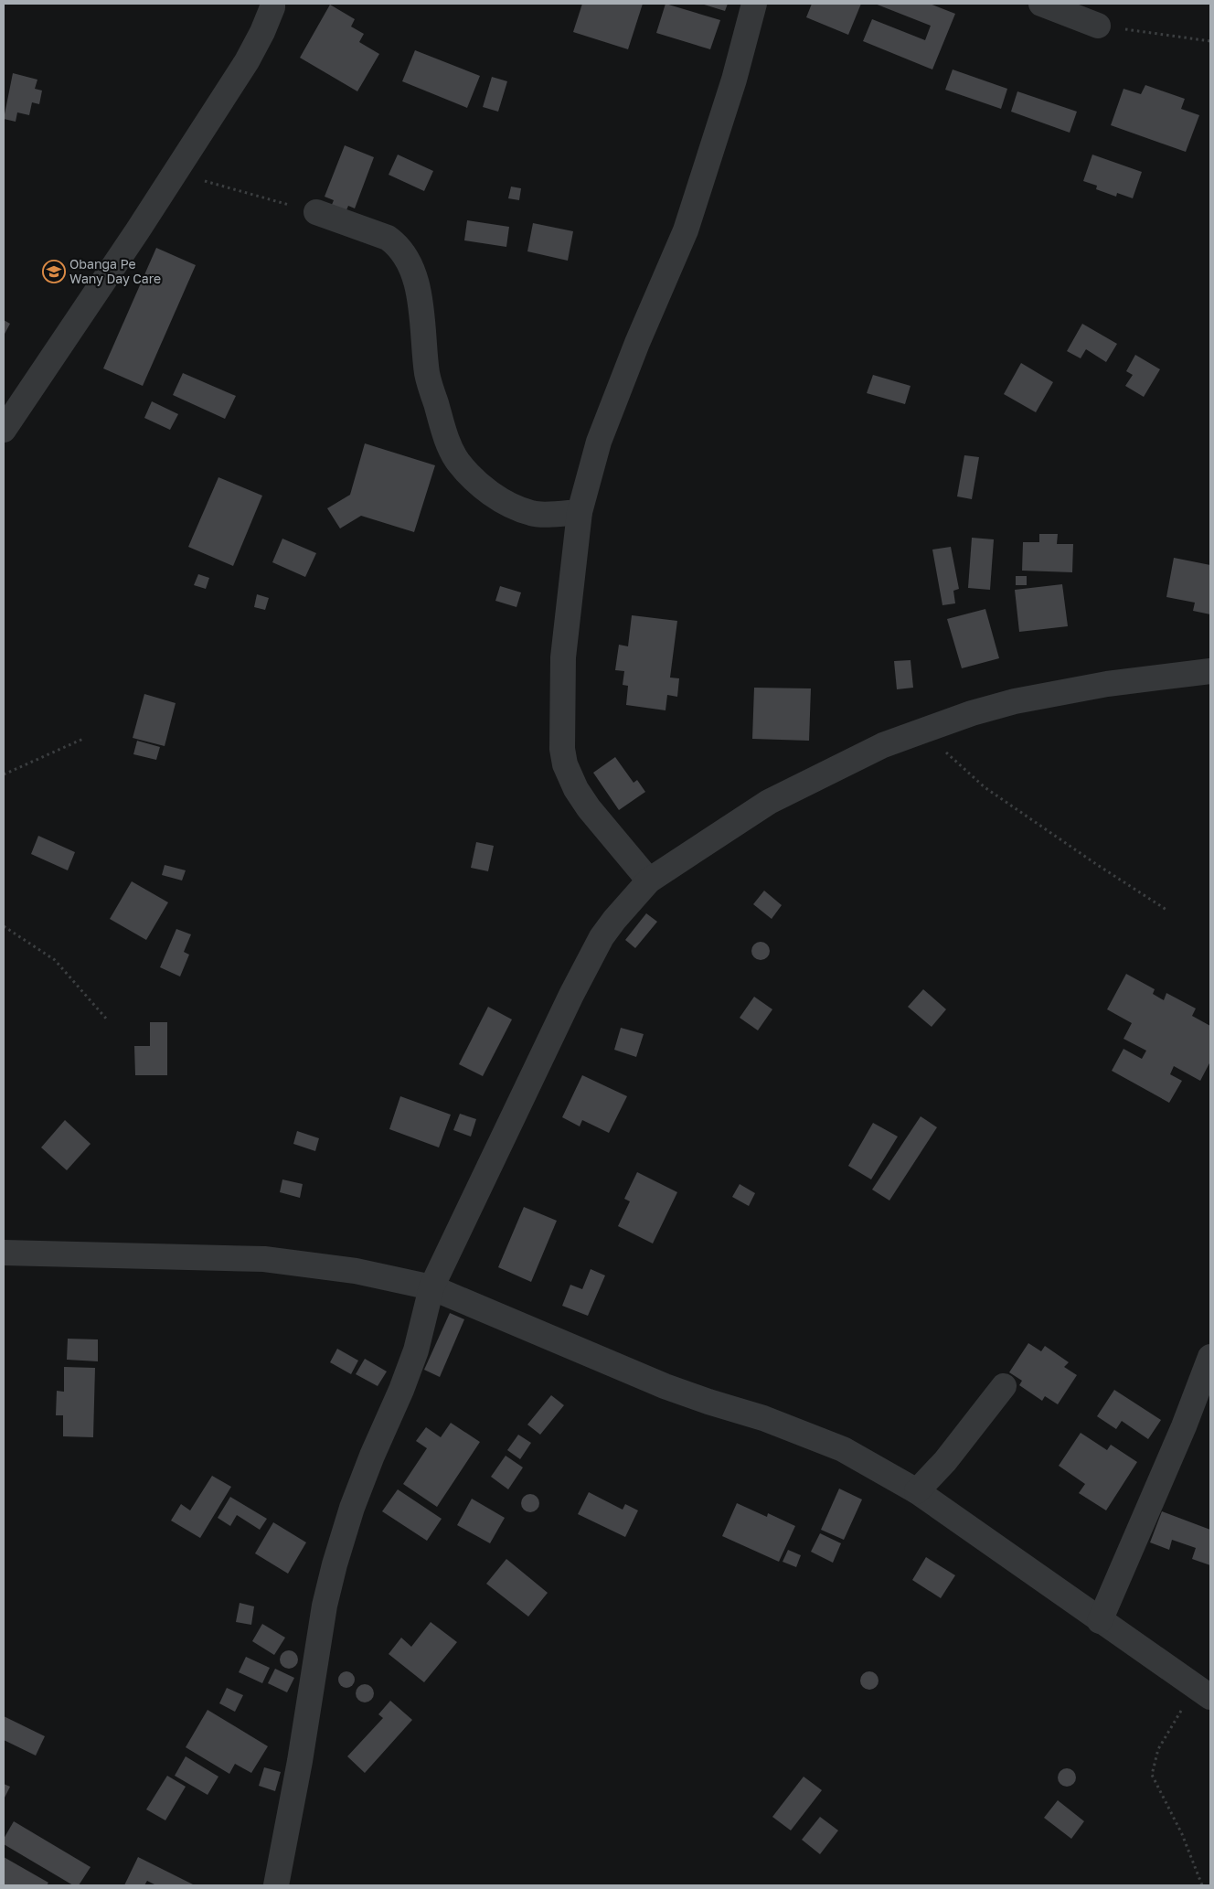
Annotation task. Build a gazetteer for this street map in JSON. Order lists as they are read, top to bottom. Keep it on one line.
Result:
{"places":{"school or university":["Obanga Pe Wany Day Care"]}}
